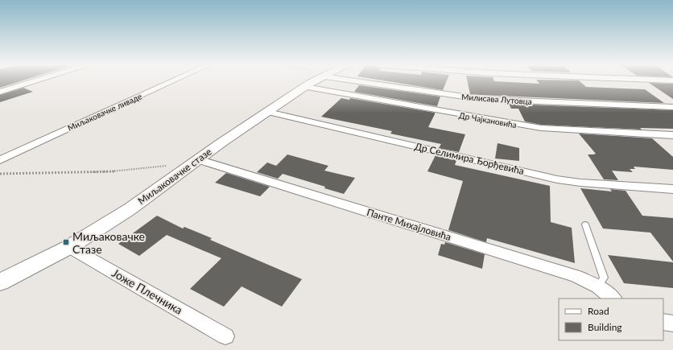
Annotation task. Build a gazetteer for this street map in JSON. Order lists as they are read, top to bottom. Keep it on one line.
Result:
{"streets":{"street":["Милисава Лутовца","Миљаковачке ливаде","Др Чајкановића","Др Селимира Ђорђевића","Миљаковачке стазе","Панте Михајловића","Јоже Плечника"]},"crossings":[["Др Чајкановића","Миљаковачке стазе"],["Др Селимира Ђорђевића","Миљаковачке стазе"],["Миљаковачке стазе","Панте Михајловића"],["Миљаковачке стазе","Јоже Плечника"]],"places":{"transit":["Миљаковачке Стазе"]},"legend":["Road","Building"]}
